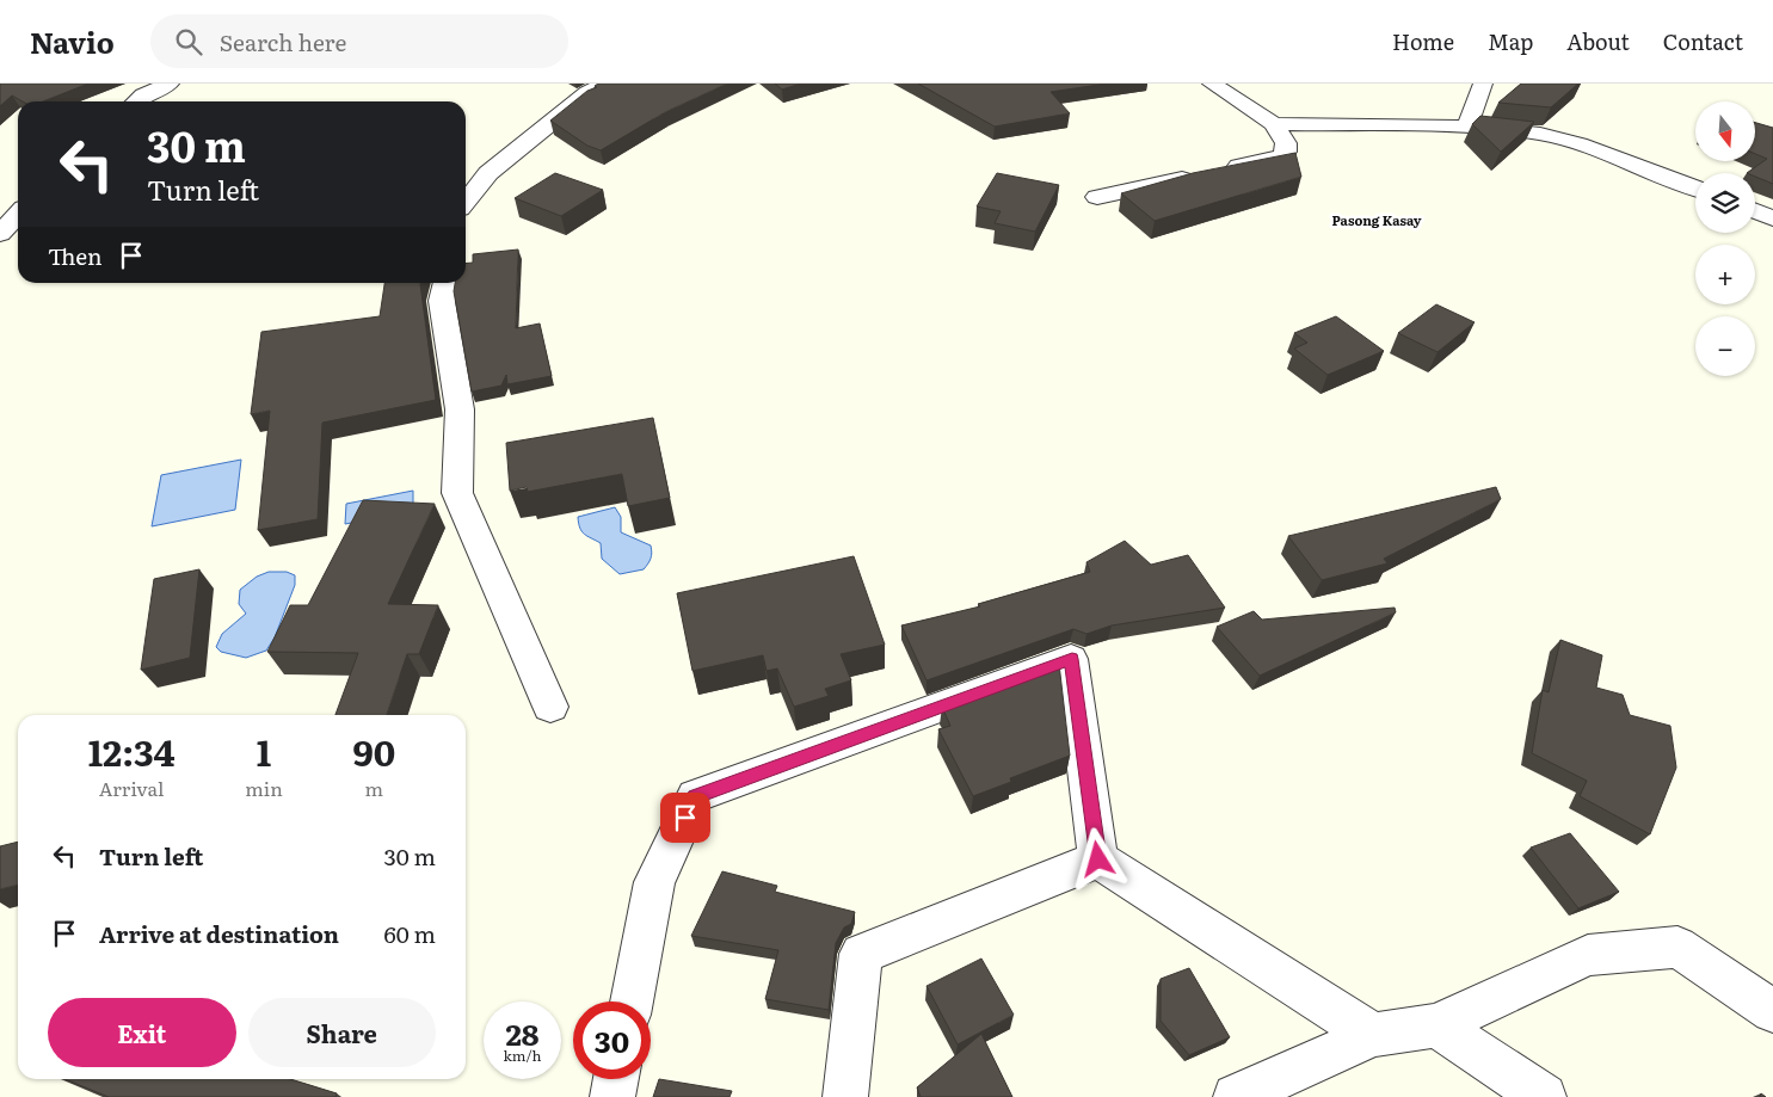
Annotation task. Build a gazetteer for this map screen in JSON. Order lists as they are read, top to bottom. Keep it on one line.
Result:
{"districts":["Pasong Kasay"],"north":"bottom","page":{"header":"Navio","search":"Search here","nav":["Home","Map","About","Contact"],"map_buttons":["+","−"],"turn":["30 m","Turn left"],"then":"Then","eta":["12:34","Arrival","1","min","90","m"],"list":[{"name":"Turn left","value":"30 m"},{"name":"Arrive at destination","value":"60 m"}],"buttons":["Exit","Share"],"speed":"28 km/h","limit":"30"}}
